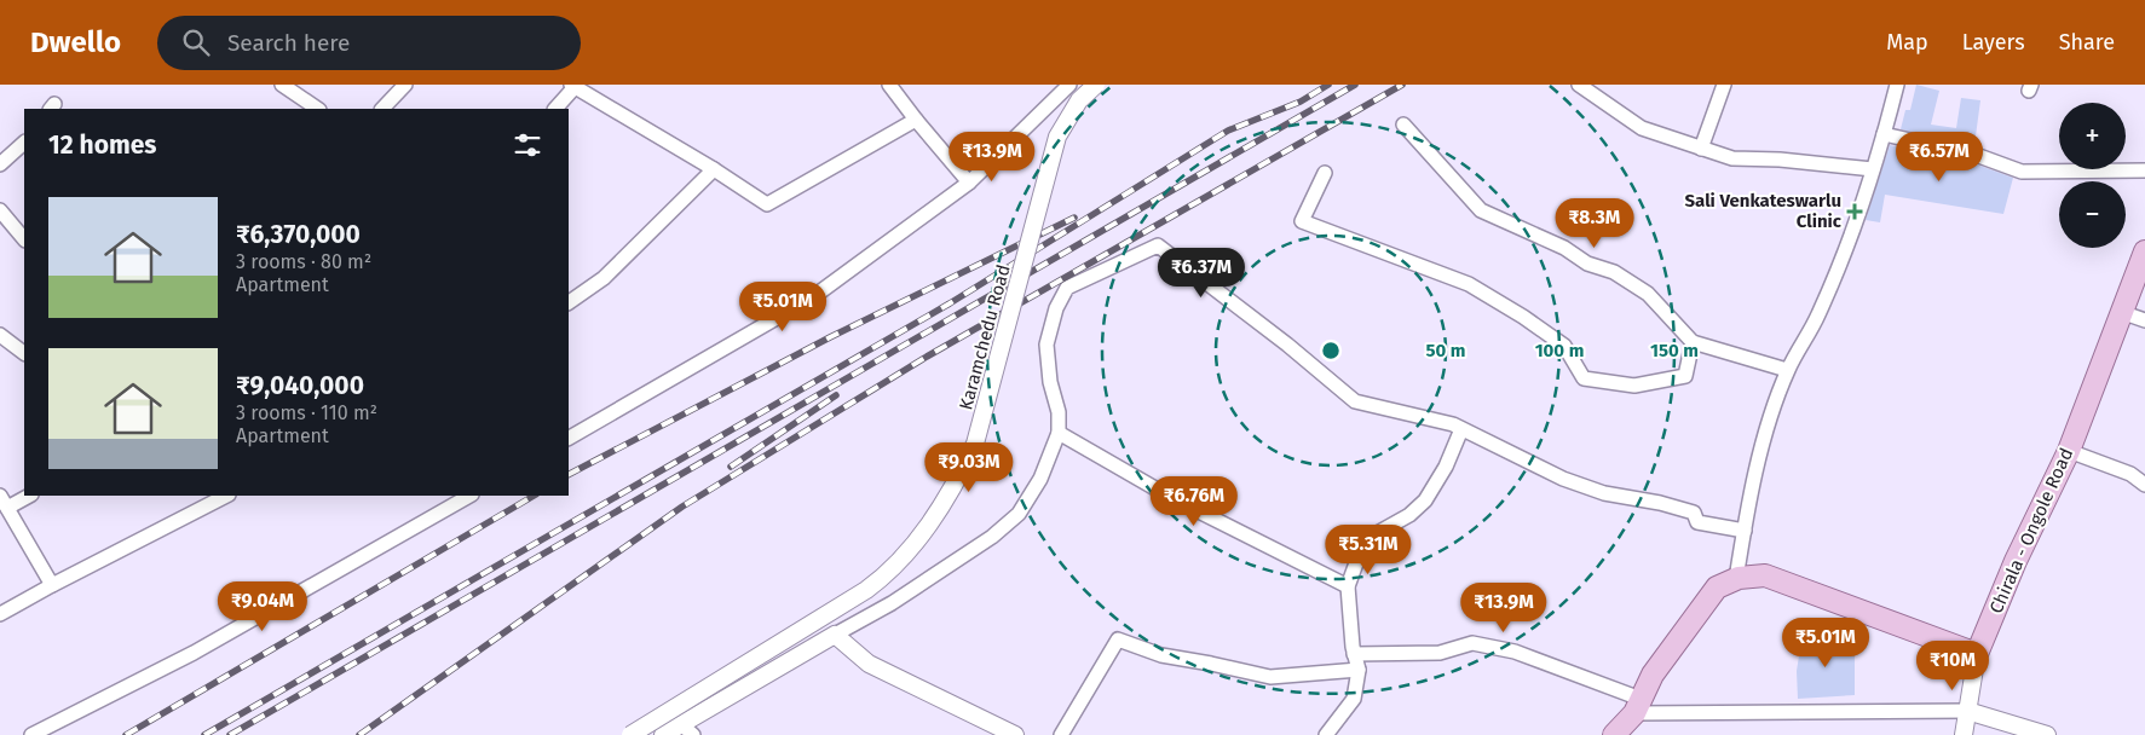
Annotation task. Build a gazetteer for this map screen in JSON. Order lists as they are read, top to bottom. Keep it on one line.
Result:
{"streets":{"main road":["Chirala - Ongole Road"],"street":["Karamchedu Road"]},"places":{"health":["Sali Venkateswarlu Clinic"]},"page":{"header":"Dwello","search":"Search here","nav":["Map","Layers","Share"],"map_buttons":["+","−"],"heading":"12 homes","price":["₹13.9M","₹6.57M","₹8.3M","₹6.37M","₹5.01M","₹9.03M","₹6.76M","₹5.31M","₹9.04M","₹13.9M","₹5.01M","₹10M"],"list":[{"name":"₹6,370,000","note":"3 rooms · 80 m² · Apartment"},{"name":"₹9,040,000","note":"3 rooms · 110 m² · Apartment"}]},"rings":["50 m","100 m","150 m"]}
